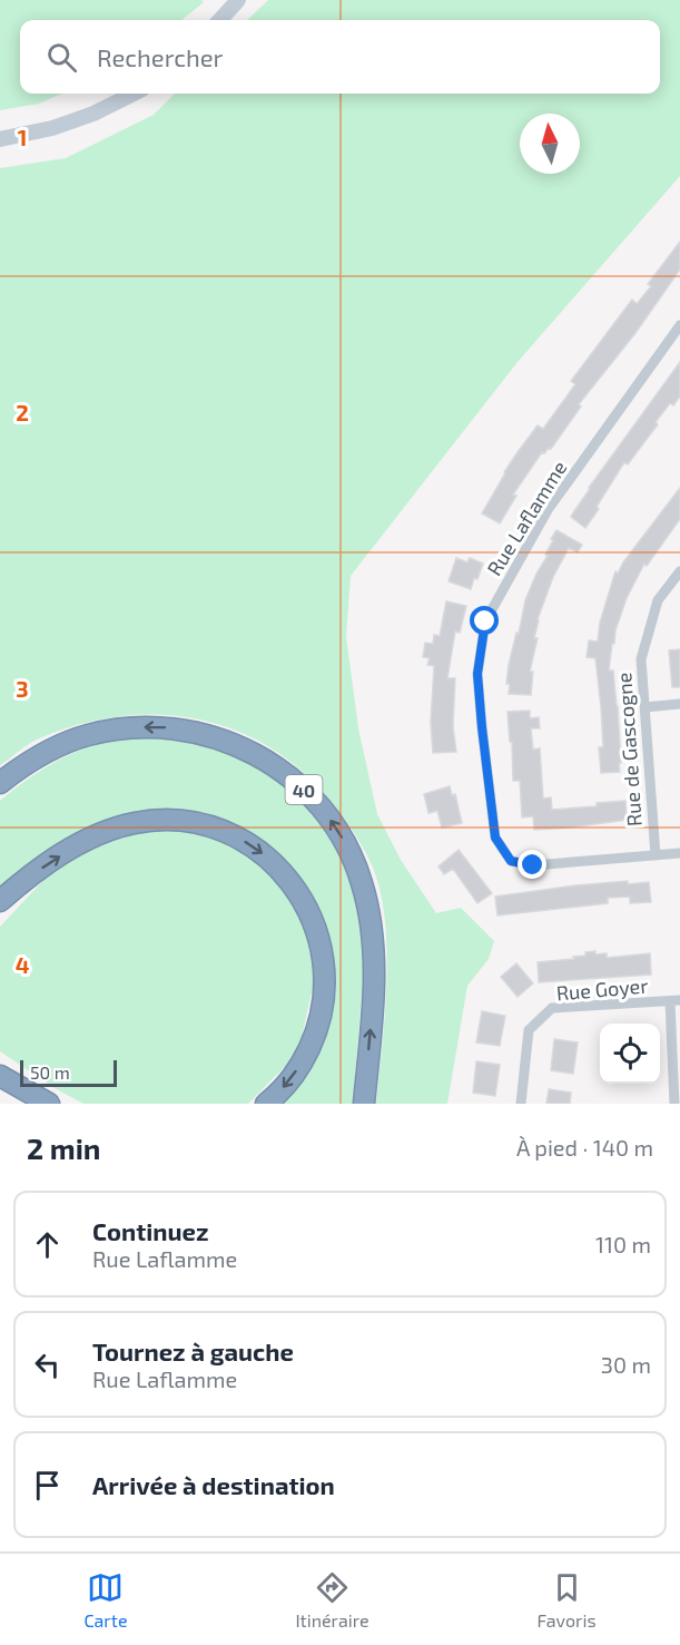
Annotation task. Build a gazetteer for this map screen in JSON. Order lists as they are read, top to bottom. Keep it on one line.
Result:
{"streets":{"highway":["40"],"street":["Rue Laflamme","Rue de Gascogne","Rue Goyer"]},"crossings":[["Rue Laflamme","Rue de Gascogne"]],"scale_bar":"50 m","north":"top","page":{"search":"Rechercher","scale":"50 m","heading":["2 min","À pied · 140 m"],"list":[["Continuez","Rue Laflamme","110 m"],["Tournez à gauche","Rue Laflamme","30 m"],"Arrivée à destination"],"nav":["Carte","Itinéraire","Favoris"]},"grid":{"rows":["1","2","3","4"]}}
